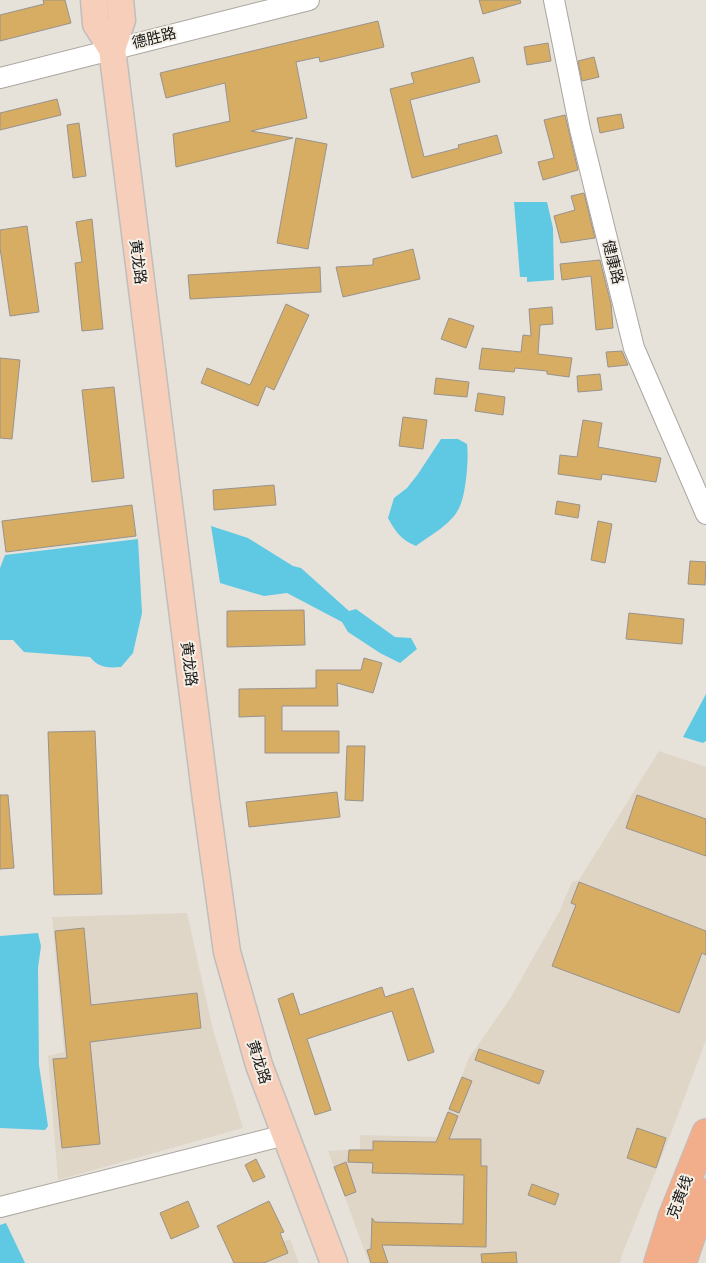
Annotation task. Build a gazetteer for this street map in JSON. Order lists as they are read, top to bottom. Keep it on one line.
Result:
{"streets":{"highway":["克黄线"],"main road":["黄龙路"],"street":["德胜路","健康路"]},"crossings":[["德胜路","黄龙路"]]}
